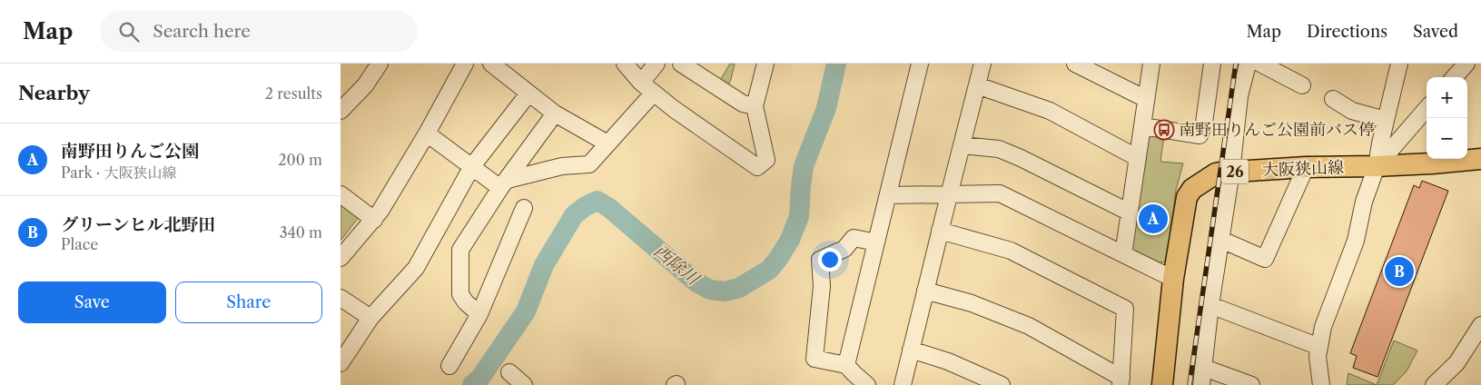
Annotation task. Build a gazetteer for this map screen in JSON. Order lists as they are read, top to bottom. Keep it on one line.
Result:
{"streets":{"main road":["大阪狭山線","26"]},"water":["西除川"],"places":{"bus stop":["南野田りんご公園前バス停"]},"page":{"header":"Map","search":"Search here","nav":["Map","Directions","Saved"],"heading":["Nearby","2 results"],"map_buttons":["+","−"],"list":[{"mark":"A","name":"南野田りんご公園","note":"Park · 大阪狭山線","value":"200 m"},{"mark":"B","name":"グリーンヒル北野田","note":"Place","value":"340 m"}],"pins":["A","B"],"buttons":["Save","Share"]}}
